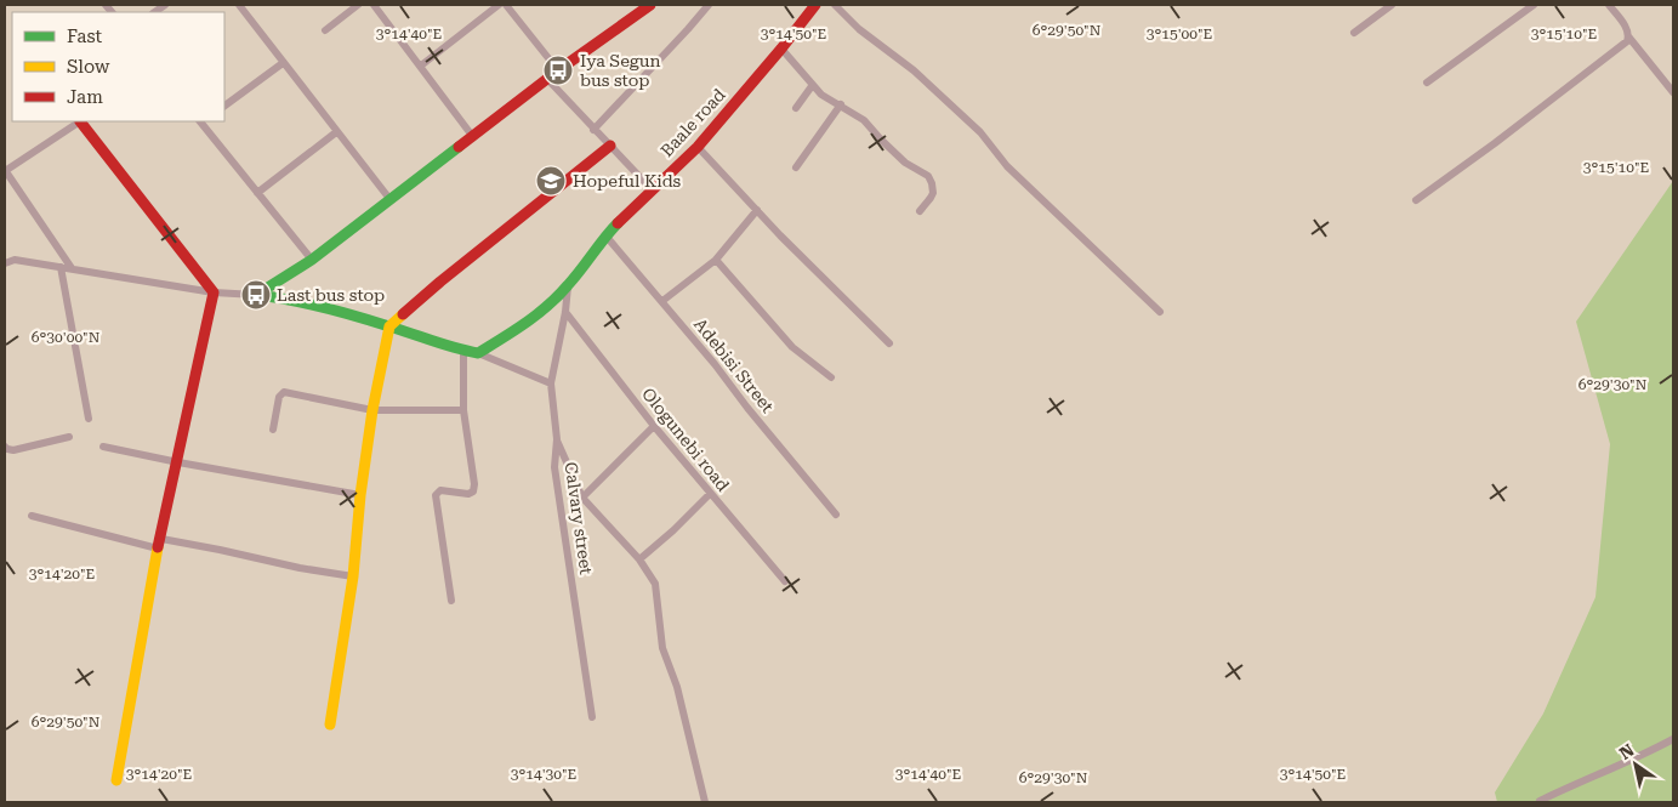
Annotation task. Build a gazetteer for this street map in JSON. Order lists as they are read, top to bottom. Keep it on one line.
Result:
{"streets":{"street":["Baale road","Adebisi Street","Ologunebi road","Calvary street"]},"crossings":[["Baale road","Adebisi Street"],["Baale road","Calvary street"],["Ologunebi road","Calvary street"]],"places":{"bus stop":["Iya Segun bus stop","Last bus stop"],"school or university":["Hopeful Kids"]},"legend":["Fast","Slow","Jam"],"north":"top left","coordinates":["6°29'50\"N","3°14'40\"E","3°14'50\"E","3°15'00\"E","3°15'10\"E","6°30'00\"N","6°29'30\"N","3°14'20\"E","3°14'30\"E"]}
